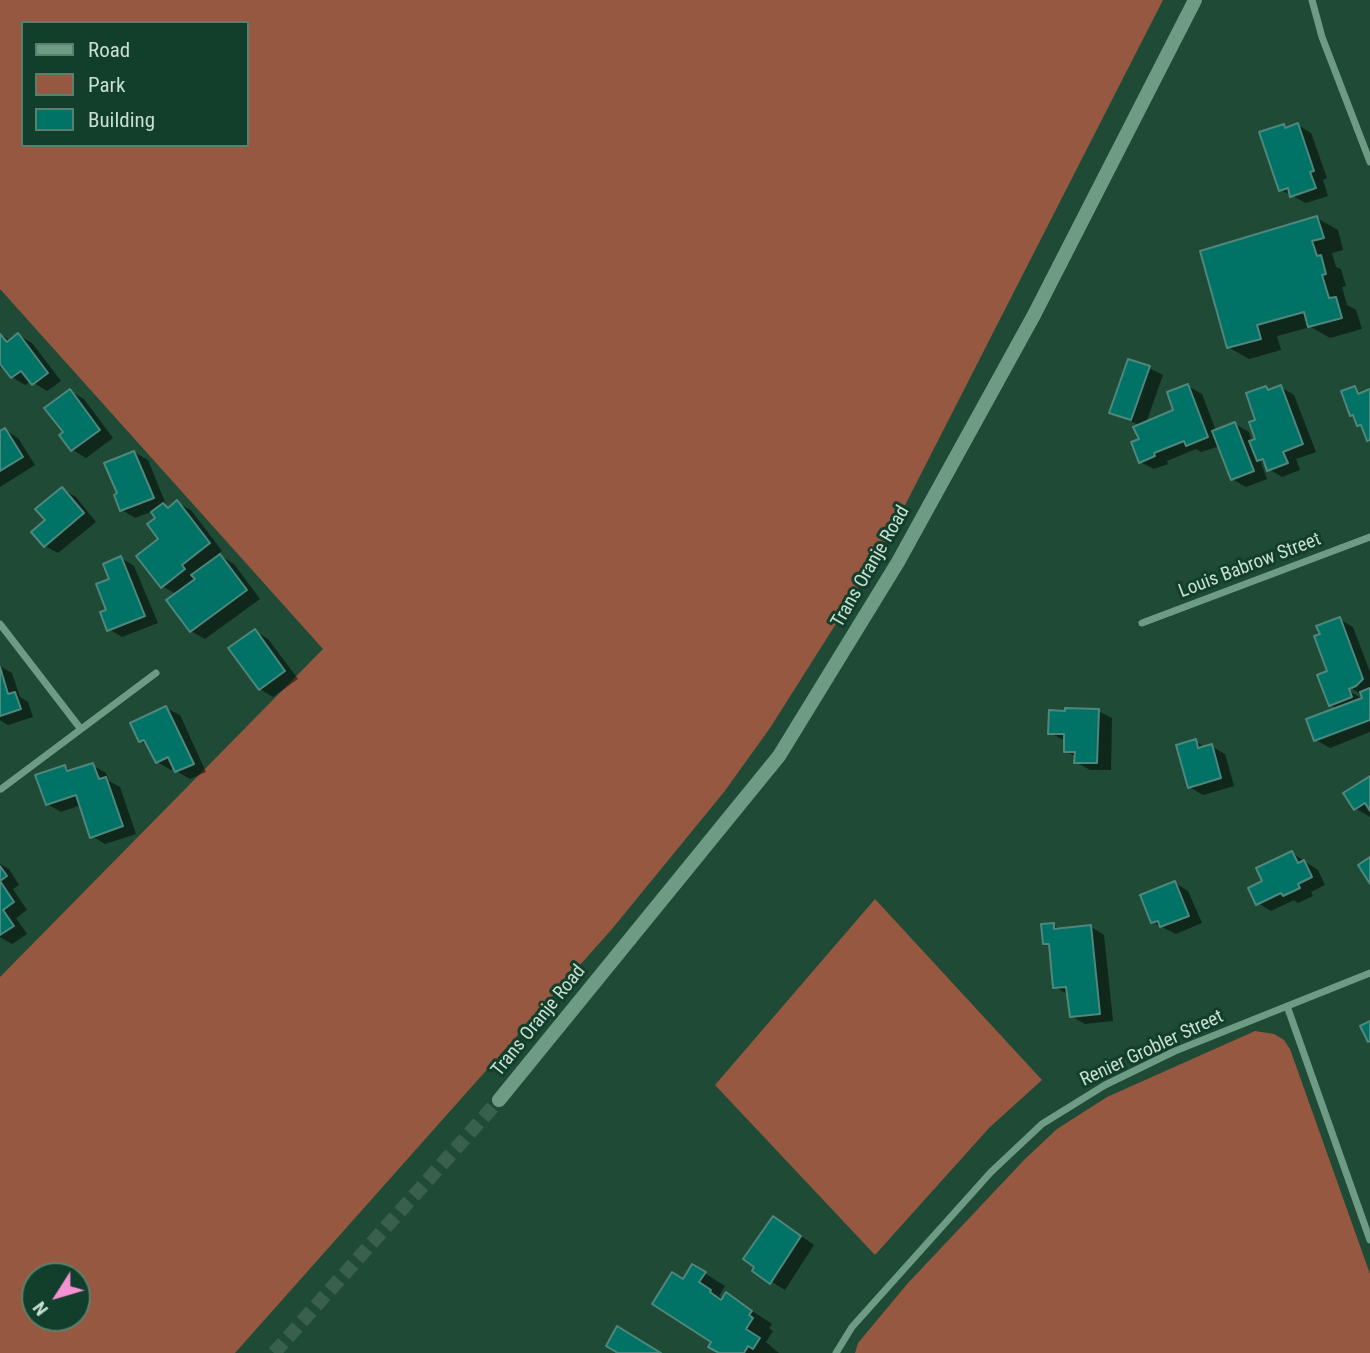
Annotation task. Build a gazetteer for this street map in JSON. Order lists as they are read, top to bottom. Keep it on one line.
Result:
{"streets":{"main road":["Trans Oranje Road"],"street":["Louis Babrow Street","Renier Grobler Street"]},"legend":["Road","Park","Building"],"north":"bottom left"}
